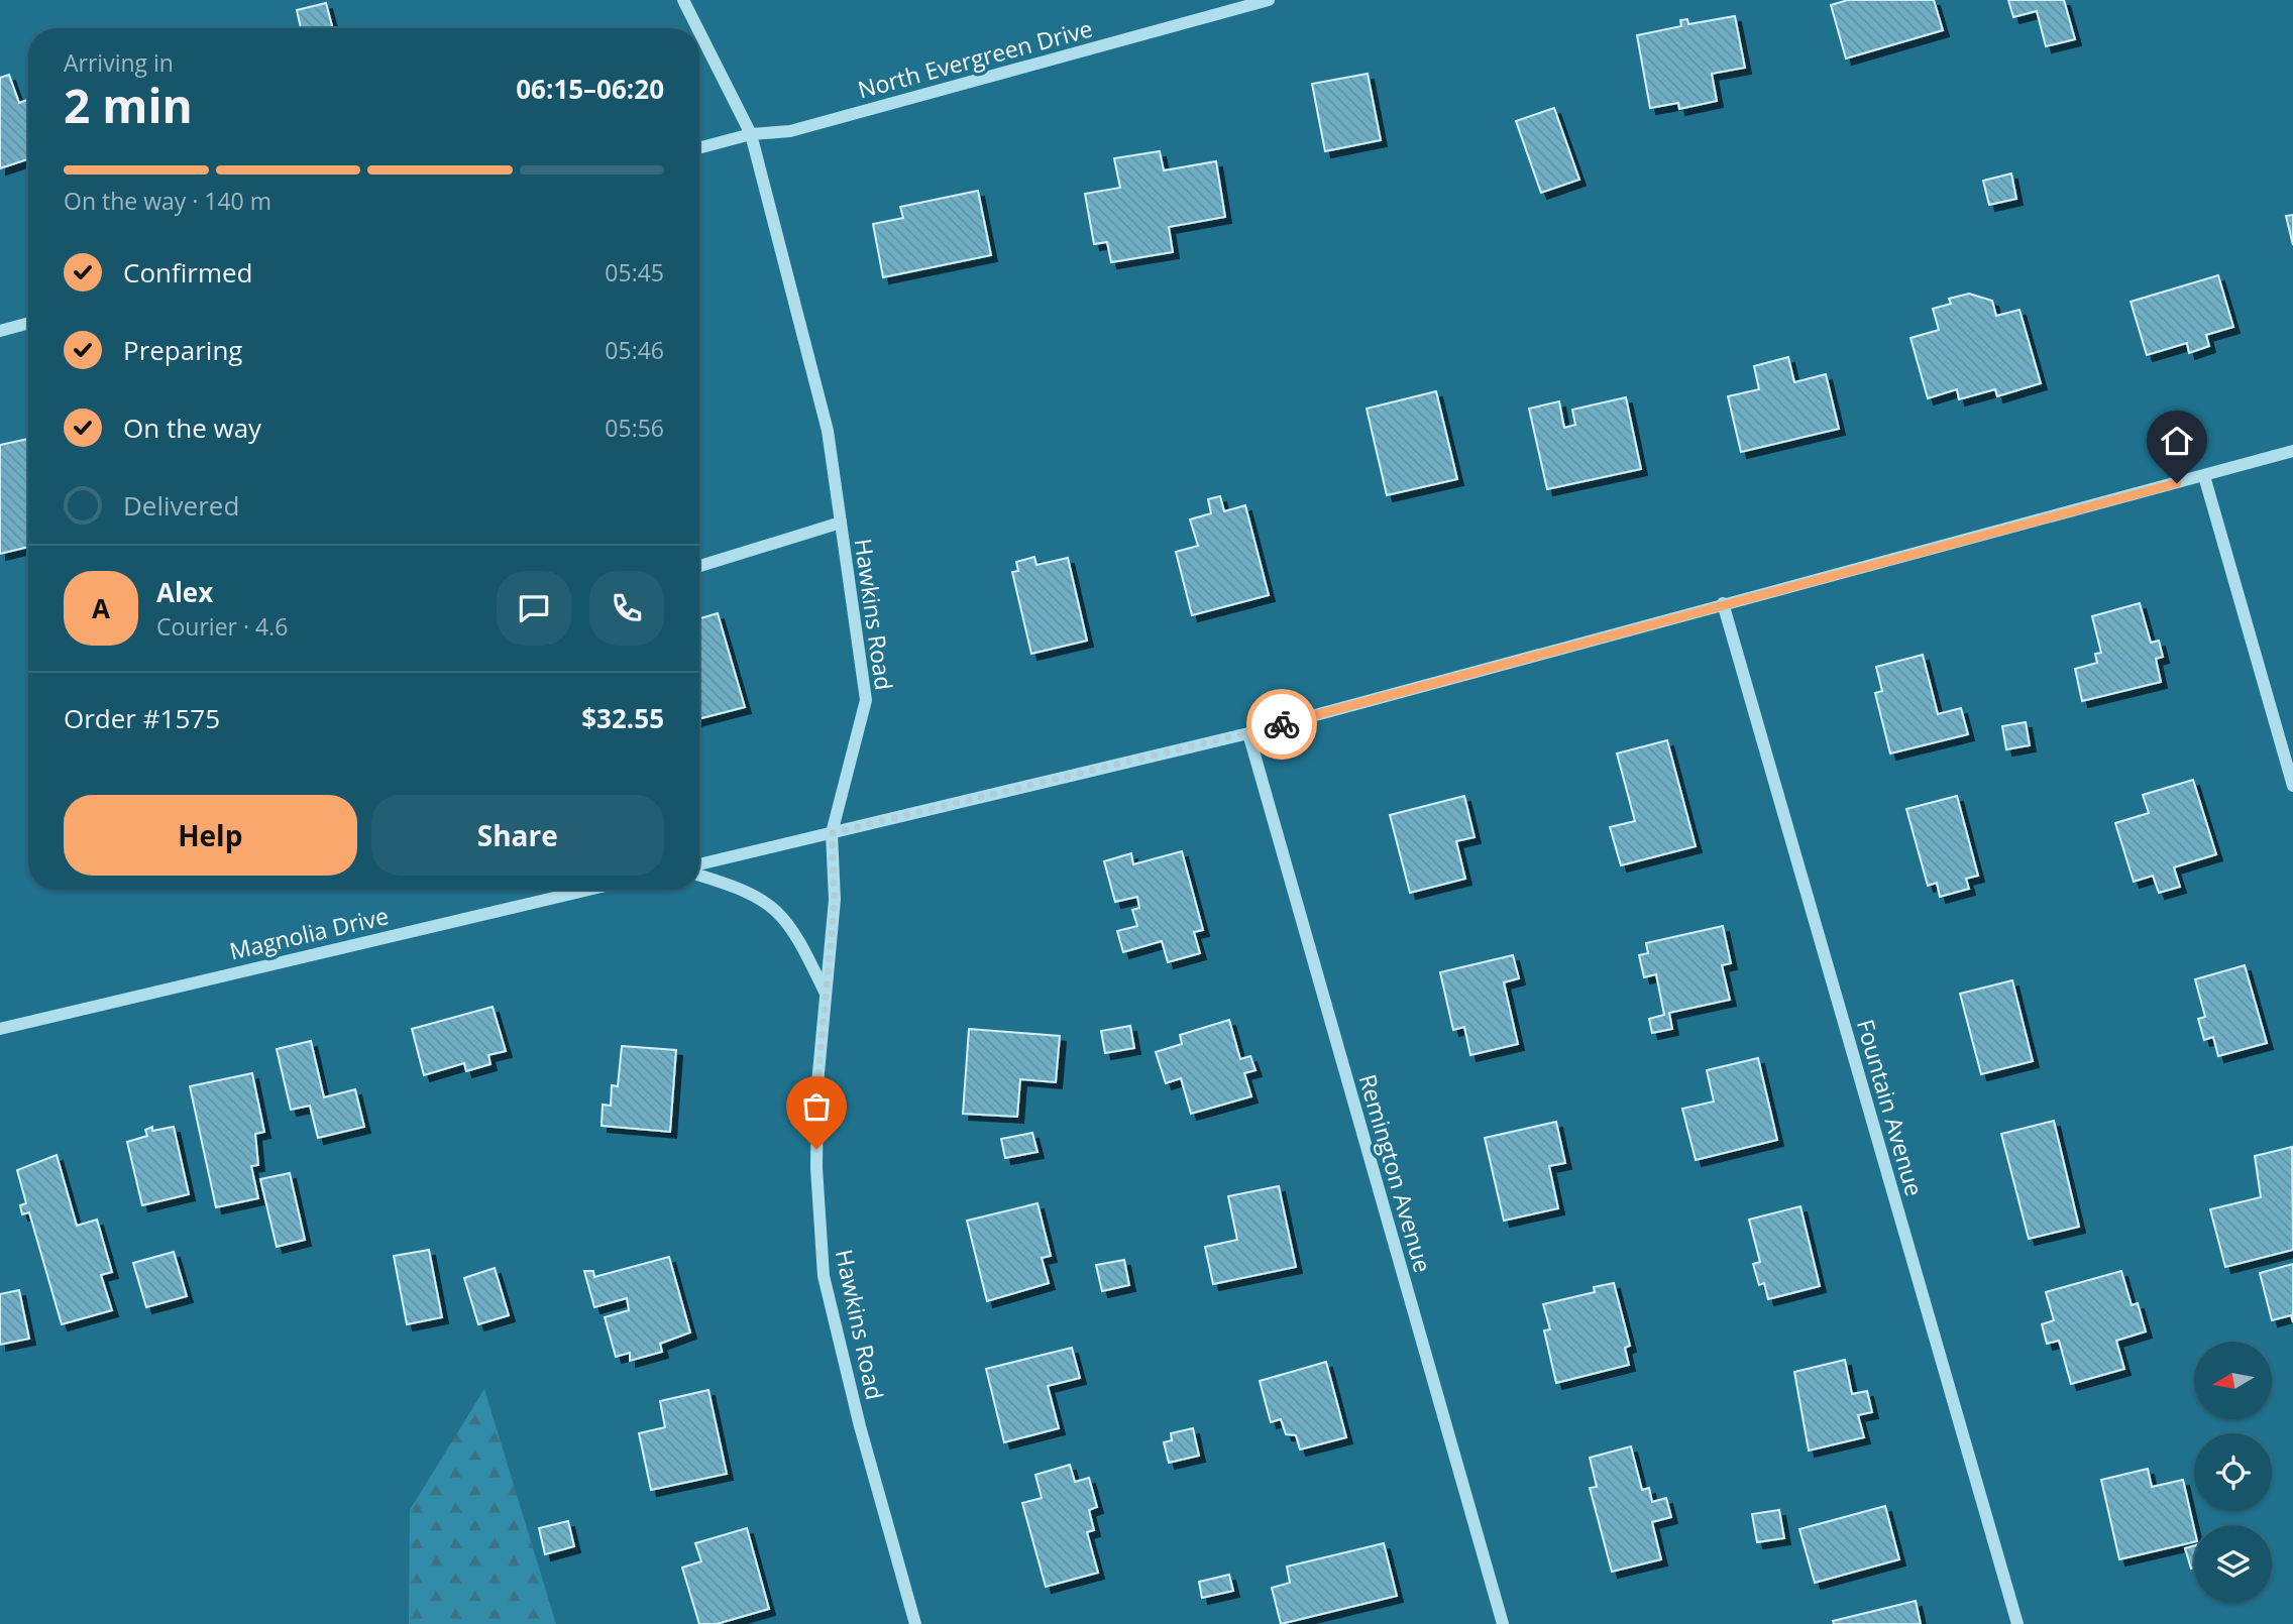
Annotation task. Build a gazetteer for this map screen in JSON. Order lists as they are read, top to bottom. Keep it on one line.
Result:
{"streets":{"street":["North Evergreen Drive","Hawkins Road","Magnolia Drive","Fountain Avenue","Remington Avenue"]},"crossings":[["North Evergreen Drive","Hawkins Road"]],"north":"left","page":{"heading":["2 min","Arriving in","06:15–06:20"],"panel":["Alex","Courier · 4.6","Order #1575","$32.55"],"bar":"On the way · 140 m","list":[["Confirmed","05:45"],["Preparing","05:46"],["On the way","05:56"],"Delivered"],"round":"A","buttons":["Help","Share"]}}
